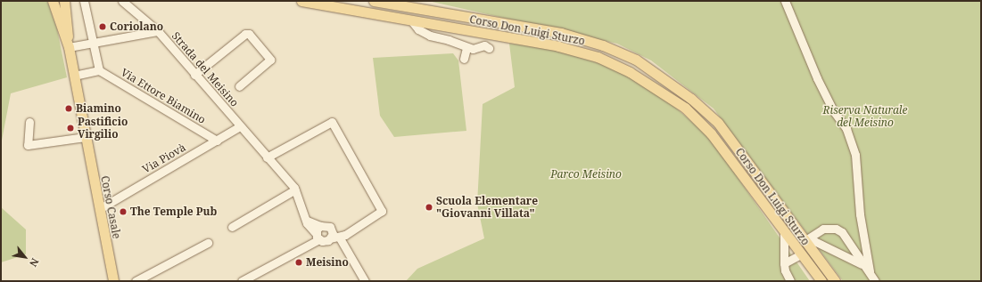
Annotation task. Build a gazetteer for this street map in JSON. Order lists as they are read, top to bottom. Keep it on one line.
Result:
{"streets":{"main road":["Corso Don Luigi Sturzo","Corso Casale"],"street":["Strada del Meisino","Via Ettore Biamino","Via Piovà"]},"crossings":[["Strada del Meisino","Via Piovà"],["Via Ettore Biamino","Via Piovà"],["Via Piovà","Corso Casale"]],"parks":["Riserva Naturale del Meisino","Parco Meisino"],"places":["Coriolano","Biamino","Pastificio Virgilio","Scuola Elementare \"Giovanni Villata\"","The Temple Pub","Meisino"],"north":"bottom right"}
